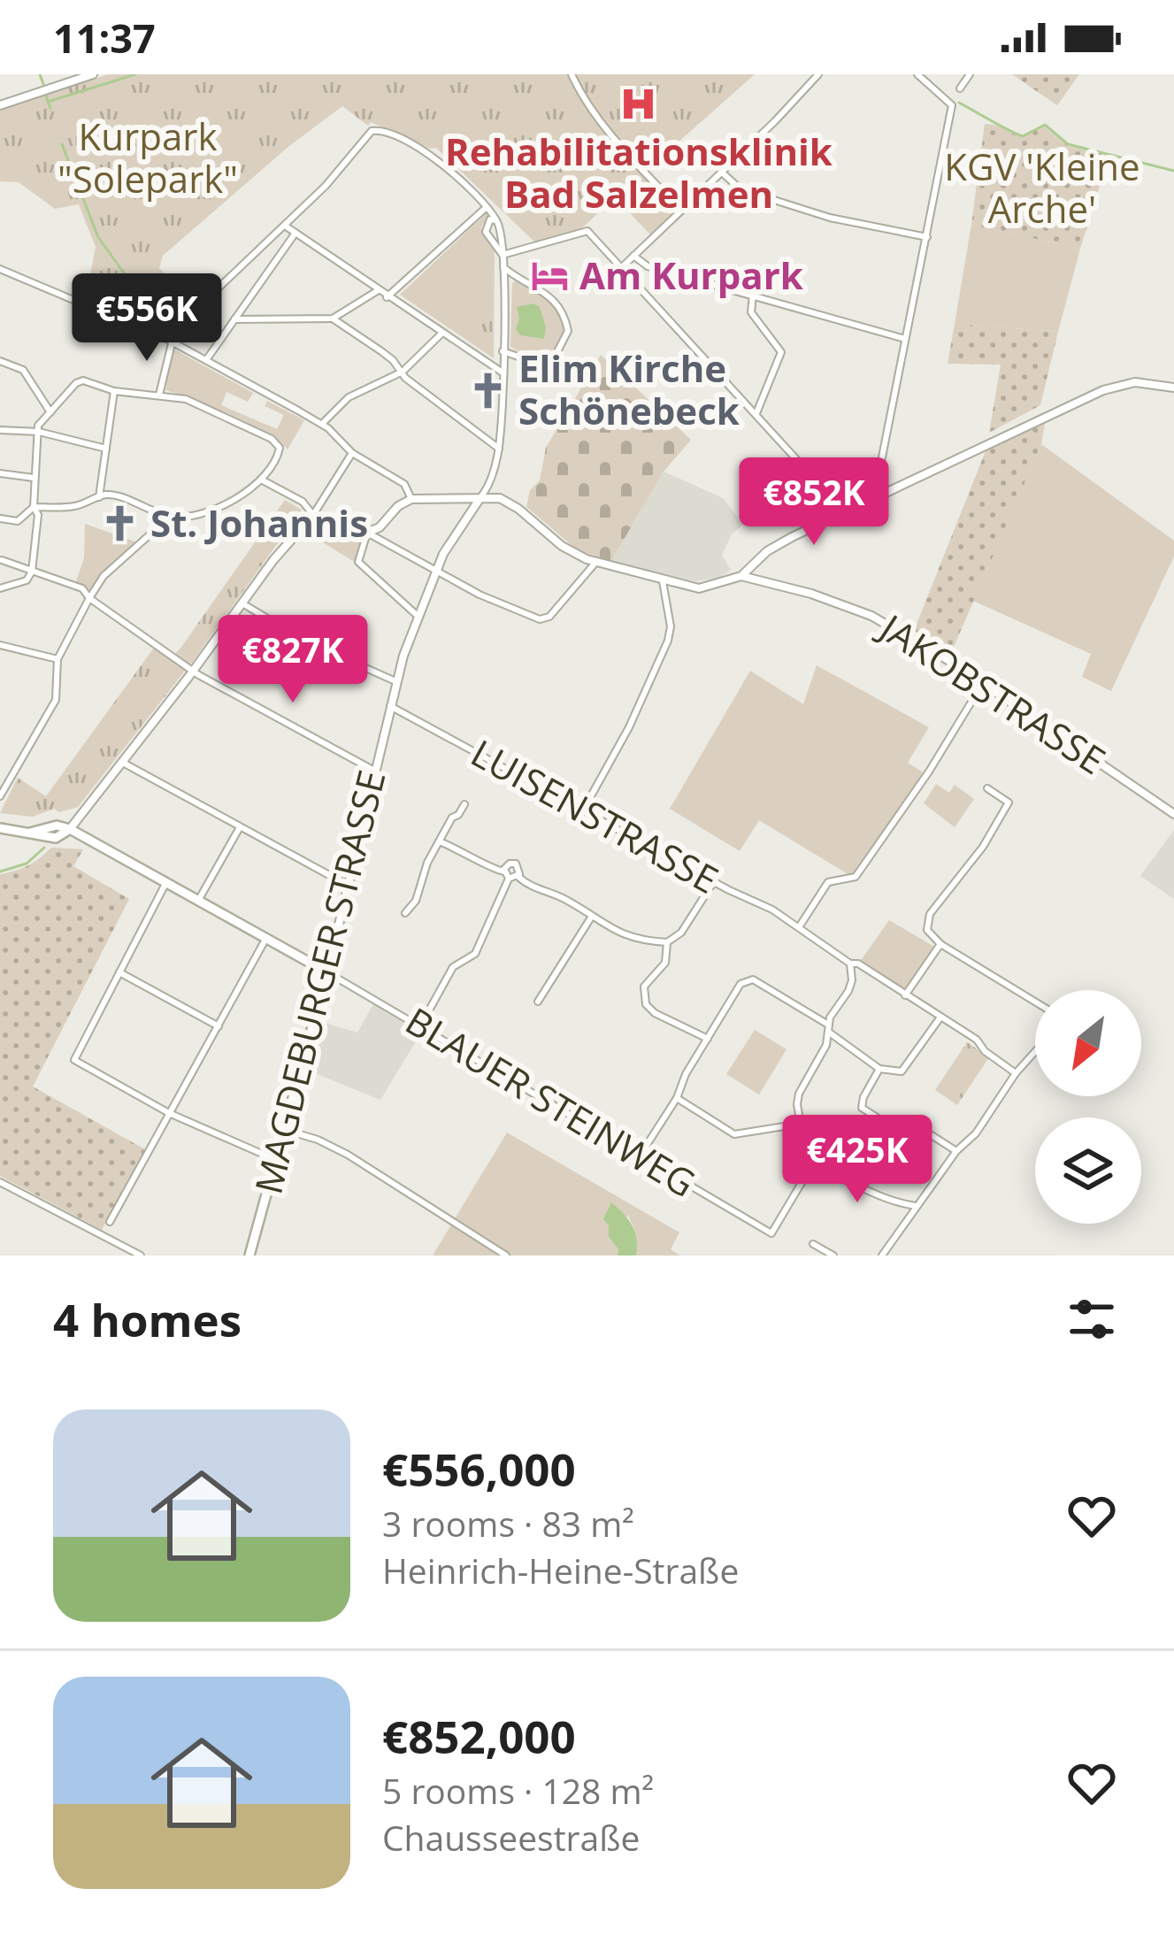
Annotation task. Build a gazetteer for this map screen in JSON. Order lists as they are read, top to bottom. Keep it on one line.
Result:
{"streets":{"main road":["MAGDEBURGER STRASSE"],"street":["JAKOBSTRASSE","LUISENSTRASSE","BLAUER STEINWEG"]},"crossings":[["LUISENSTRASSE","MAGDEBURGER STRASSE"],["MAGDEBURGER STRASSE","BLAUER STEINWEG"]],"parks":["Kurpark \"Solepark\"","KGV 'Kleine Arche'"],"places":{"hospital":["Rehabilitationsklinik Bad Salzelmen"],"hotel":["Am Kurpark"],"church":["Elim Kirche Schönebeck","St. Johannis"]},"north":"bottom left","page":{"status":"11:37","price":["€556K","€852K","€827K","€425K"],"heading":"4 homes","list":[{"name":"€556,000","note":"3 rooms · 83 m² · Heinrich-Heine-Straße"},{"name":"€852,000","note":"5 rooms · 128 m² · Chausseestraße"}]}}
